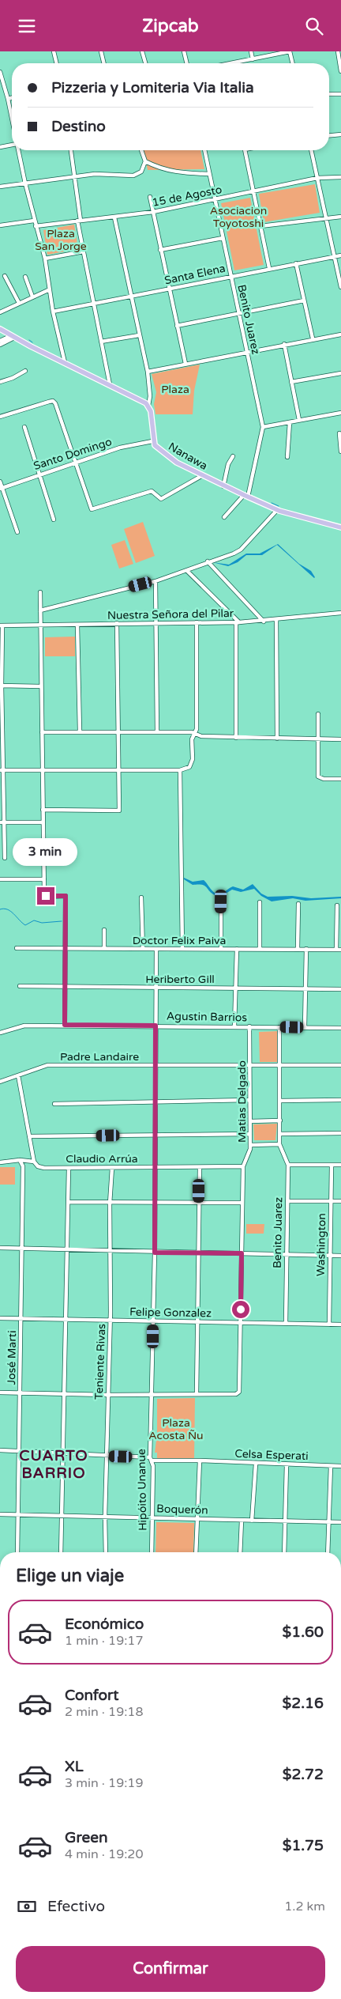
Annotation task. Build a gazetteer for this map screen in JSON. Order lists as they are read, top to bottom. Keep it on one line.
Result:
{"streets":{"main road":["Nanawa"],"street":["15 de Agosto","Santa Elena","Benito Juarez","Santo Domingo","Nuestra Señora del Pilar","Doctor Felix Paiva","Heriberto Gill","Agustin Barrios","Padre Landaire","Matias Delgado","Claudio Arrúa","Washington","Felipe Gonzalez","José Marti","Teniente Rivas","Celsa Esperati","Hipóito Unanue","Boquerón"]},"crossings":[["15 de Agosto","Benito Juarez"],["Santa Elena","Benito Juarez"],["Benito Juarez","Nanawa"],["Benito Juarez","Felipe Gonzalez"],["Santo Domingo","Nanawa"],["Doctor Felix Paiva","Hipóito Unanue"],["Heriberto Gill","Hipóito Unanue"],["Agustin Barrios","Matias Delgado"],["Agustin Barrios","Hipóito Unanue"],["Padre Landaire","Matias Delgado"],["Padre Landaire","Hipóito Unanue"],["Matias Delgado","Claudio Arrúa"],["Matias Delgado","Felipe Gonzalez"],["Claudio Arrúa","José Marti"],["Claudio Arrúa","Teniente Rivas"],["Claudio Arrúa","Hipóito Unanue"],["Washington","Felipe Gonzalez"],["Felipe Gonzalez","José Marti"],["Felipe Gonzalez","Teniente Rivas"],["Felipe Gonzalez","Hipóito Unanue"],["José Marti","Boquerón"],["Teniente Rivas","Boquerón"],["Celsa Esperati","Hipóito Unanue"],["Hipóito Unanue","Boquerón"]],"districts":["CUARTO BARRIO"],"parks":["Asociacion Toyotoshi","Plaza San Jorge","Plaza","Plaza Acosta Ñu"],"page":{"header":"Zipcab","banner":["Pizzeria y Lomiteria Via Italia","Destino"],"bubble":"3 min","heading":"Elige un viaje","list":[{"name":"Económico","note":"1 min · 19:17","value":"$1.60"},{"name":"Confort","note":"2 min · 19:18","value":"$2.16"},{"name":"XL","note":"3 min · 19:19","value":"$2.72"},{"name":"Green","note":"4 min · 19:20","value":"$1.75"}],"pay":["Efectivo","1.2 km"],"buttons":"Confirmar"}}
